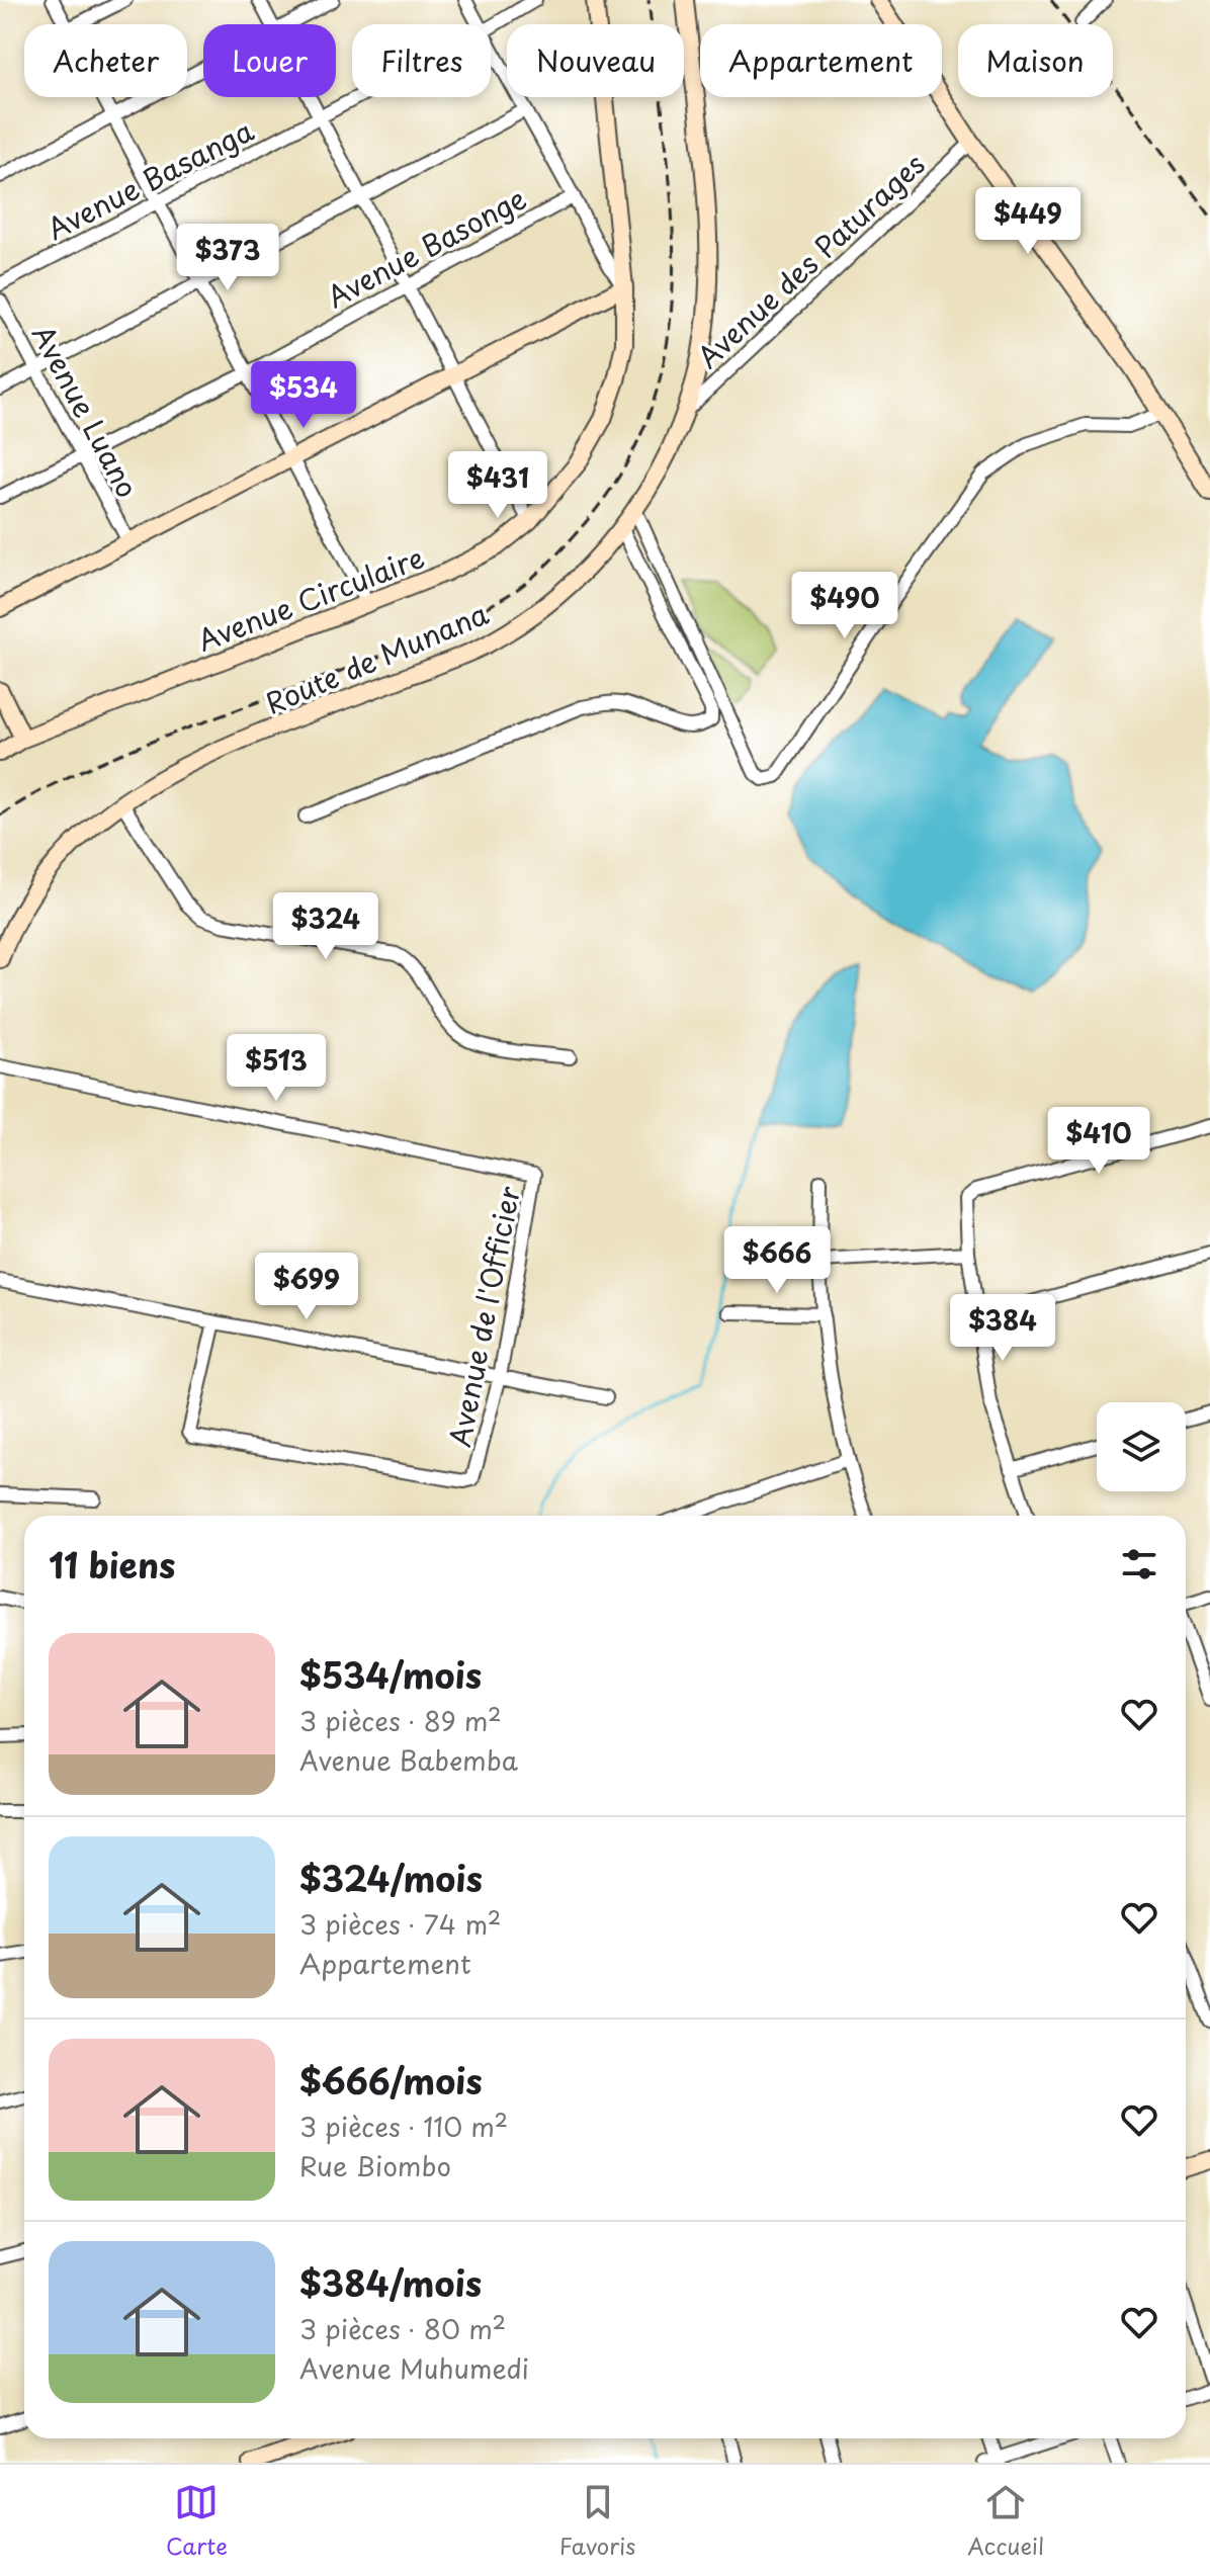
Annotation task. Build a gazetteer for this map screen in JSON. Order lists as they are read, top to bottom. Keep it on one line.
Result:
{"streets":{"street":["Avenue Basanga","Avenue Basonge","Avenue des Paturages","Avenue Luano","Avenue Circulaire","Route de Munana","Avenue de l'Officier"]},"crossings":[["Avenue Basonge","Avenue Luano"],["Avenue des Paturages","Route de Munana"]],"page":{"chip":["Acheter","Louer","Filtres","Nouveau","Appartement","Maison"],"price":["$449","$373","$534","$431","$490","$324","$513","$410","$666","$699","$384"],"heading":"11 biens","list":[{"name":"$534/mois","note":"3 pièces · 89 m² · Avenue Babemba"},{"name":"$324/mois","note":"3 pièces · 74 m² · Appartement"},{"name":"$666/mois","note":"3 pièces · 110 m² · Rue Biombo"},{"name":"$384/mois","note":"3 pièces · 80 m² · Avenue Muhumedi"}],"tabs":["Carte","Favoris","Accueil"]}}
